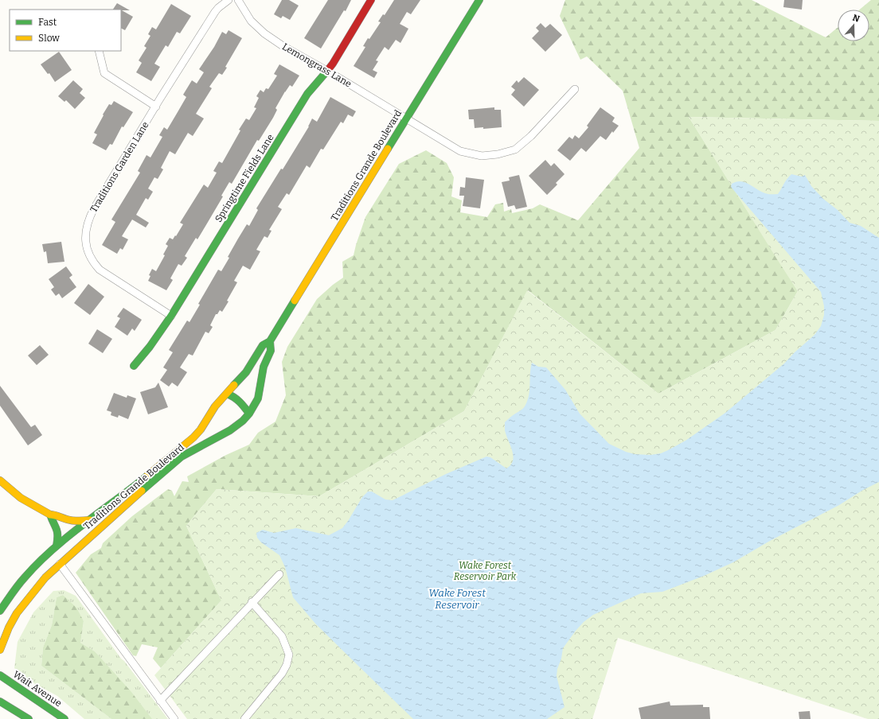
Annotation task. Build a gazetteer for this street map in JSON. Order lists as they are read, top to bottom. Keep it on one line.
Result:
{"streets":{"main road":["Traditions Grande Boulevard","Springtime Fields Lane","Wait Avenue"],"street":["Lemongrass Lane","Traditions Garden Lane"]},"crossings":[["Lemongrass Lane","Traditions Grande Boulevard"],["Lemongrass Lane","Springtime Fields Lane"],["Traditions Garden Lane","Springtime Fields Lane"]],"water":["Wake Forest Reservoir"],"parks":["Wake Forest Reservoir Park"],"legend":["Fast","Slow"],"north":"top"}
